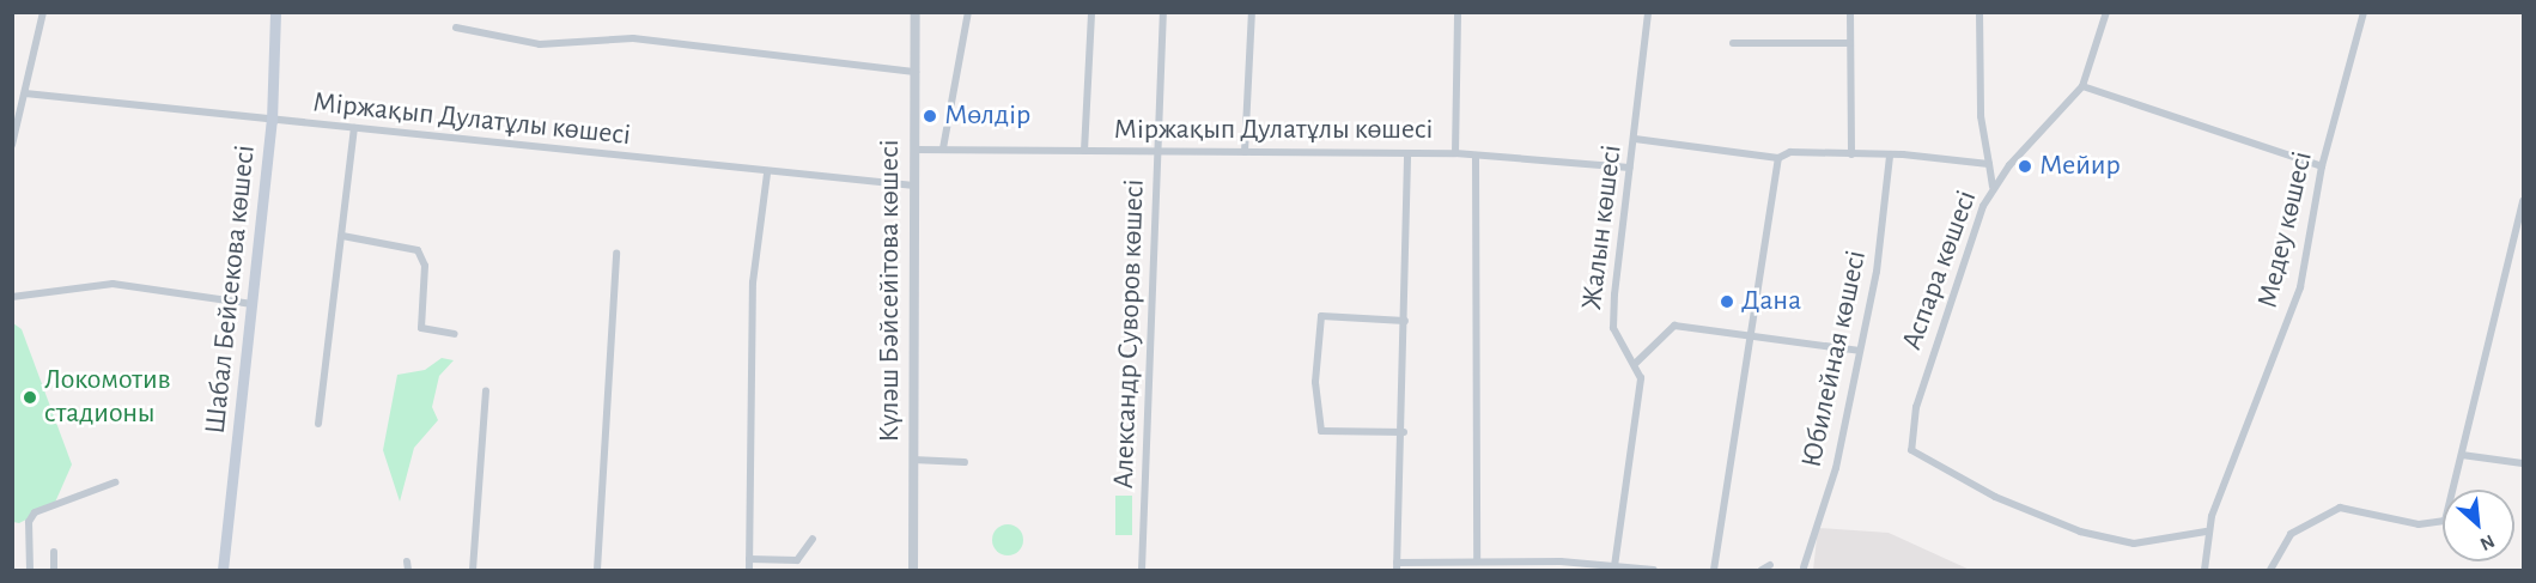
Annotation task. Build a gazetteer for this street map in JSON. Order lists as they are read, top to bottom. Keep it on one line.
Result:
{"streets":{"main road":["Шабал Бейсекова көшесі"],"street":["Міржақып Дулатұлы көшесі","Жалын көшесі","Медеу көшесі","Аспара көшесі","Күләш Бәйсейітова көшесі","Александр Суворов көшесі","Юбилейная көшесі"]},"crossings":[["Міржақып Дулатұлы көшесі","Жалын көшесі"],["Міржақып Дулатұлы көшесі","Шабал Бейсекова көшесі"],["Міржақып Дулатұлы көшесі","Күләш Бәйсейітова көшесі"],["Міржақып Дулатұлы көшесі","Александр Суворов көшесі"],["Медеу көшесі","Аспара көшесі"]],"places":["Мөлдiр","Мейир","Дана","Локомотив стадионы"],"north":"bottom right"}
